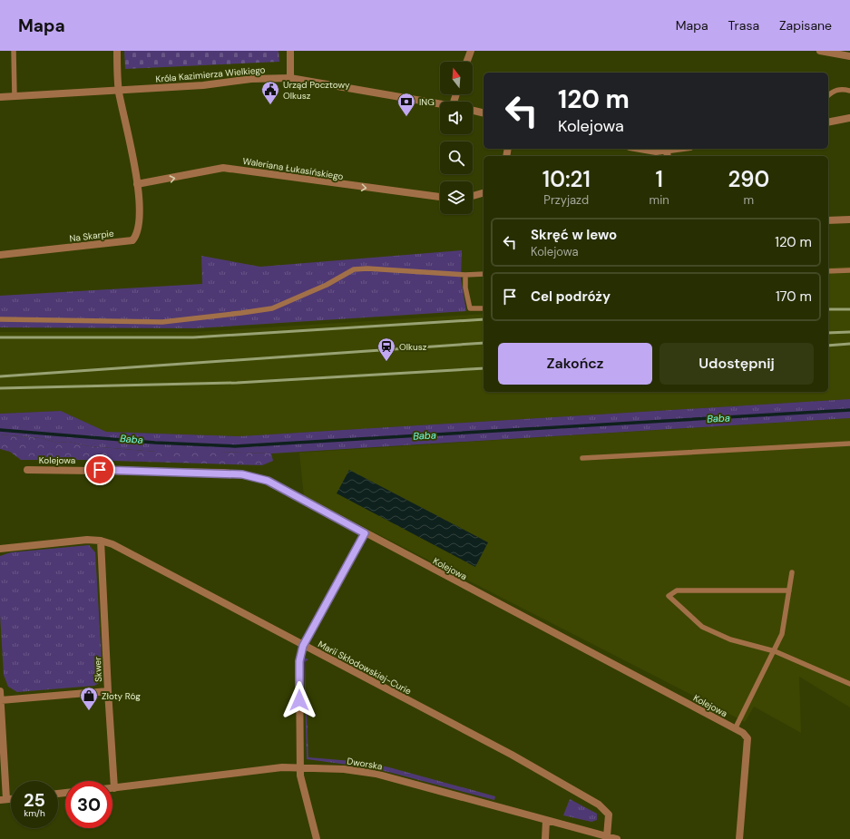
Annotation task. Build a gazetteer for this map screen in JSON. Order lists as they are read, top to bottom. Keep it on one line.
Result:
{"streets":{"street":["Króla Kazimierza Wielkiego","Waleriana Łukasińskiego","Na Skarpie","Kolejowa","Marii Skłodowskiej-Curie","Skwer","Dworska"]},"crossings":[["Waleriana Łukasińskiego","Na Skarpie"],["Marii Skłodowskiej-Curie","Skwer"],["Marii Skłodowskiej-Curie","Dworska"]],"one_way":["Waleriana Łukasińskiego"],"water":["Baba"],"places":{"public building":["Urząd Pocztowy Olkusz"],"bank":["ING"],"station":["Olkusz"],"shop":["Złoty Róg"]},"north":"top","page":{"header":"Mapa","nav":["Mapa","Trasa","Zapisane"],"turn":["120 m","Kolejowa"],"eta":["10:21","Przyjazd","1","min","290","m"],"list":[{"name":"Skręć w lewo","note":"Kolejowa","value":"120 m"},{"name":"Cel podróży","value":"170 m"}],"buttons":["Zakończ","Udostępnij"],"speed":"25 km/h","limit":"30"}}
